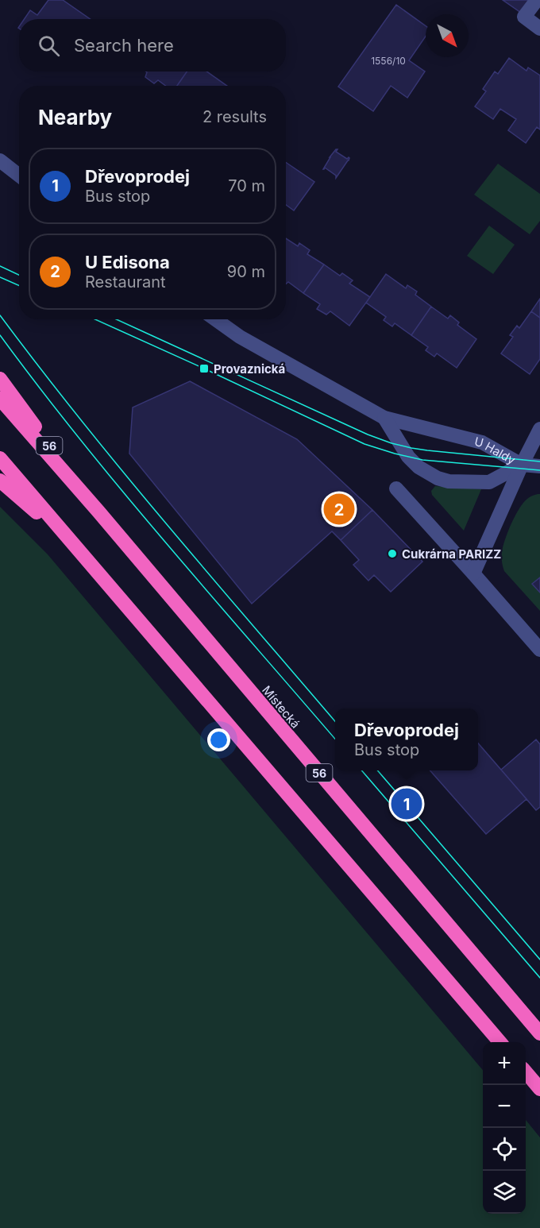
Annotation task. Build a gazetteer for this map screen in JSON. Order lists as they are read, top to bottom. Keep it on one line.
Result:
{"streets":{"highway":["56","Místecká"],"street":["U Haldy"]},"crossings":[["56","Místecká"]],"places":{"transit":["Provaznická"],"other":["Cukrárna PARIZZ"]},"house_numbers":["1556/10"],"north":"bottom right","page":{"search":"Search here","heading":["Nearby","2 results"],"list":[{"mark":"1","name":"Dřevoprodej","note":"Bus stop","value":"70 m"},{"mark":"2","name":"U Edisona","note":"Restaurant","value":"90 m"}],"pins":["2","1"],"popup":["Dřevoprodej","Bus stop"],"map_buttons":["+","−"]}}
